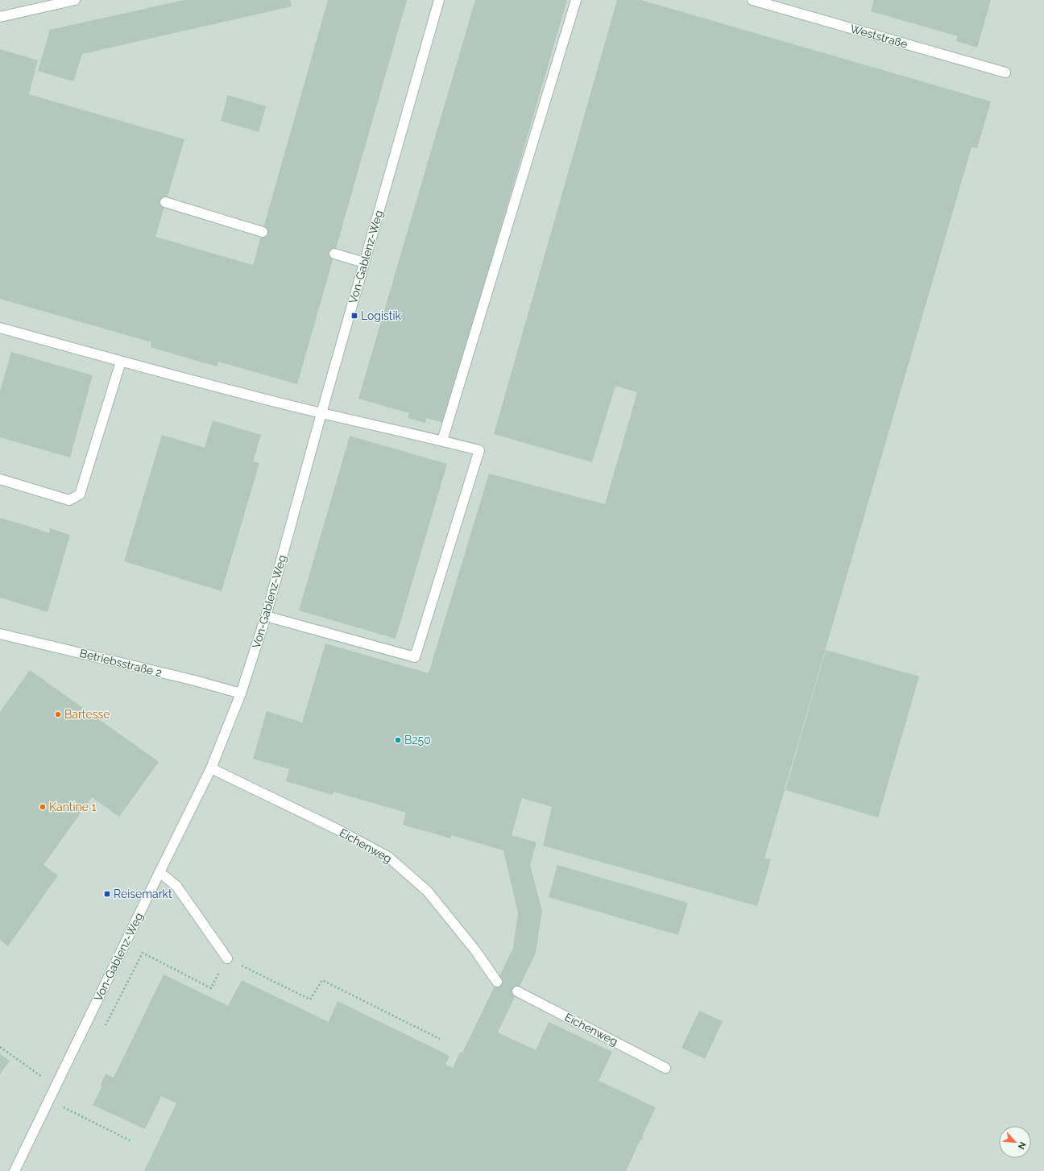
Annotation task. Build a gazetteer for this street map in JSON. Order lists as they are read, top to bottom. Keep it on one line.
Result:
{"streets":{"lane":["Weststraße","Von-Gablenz-Weg","Betriebsstraße 2","Eichenweg"]},"crossings":[["Von-Gablenz-Weg","Betriebsstraße 2"],["Von-Gablenz-Weg","Eichenweg"]],"places":{"transit":["Logistik","Reisemarkt"],"other":["Bartesse","B250","Kantine 1"]},"north":"bottom right"}
